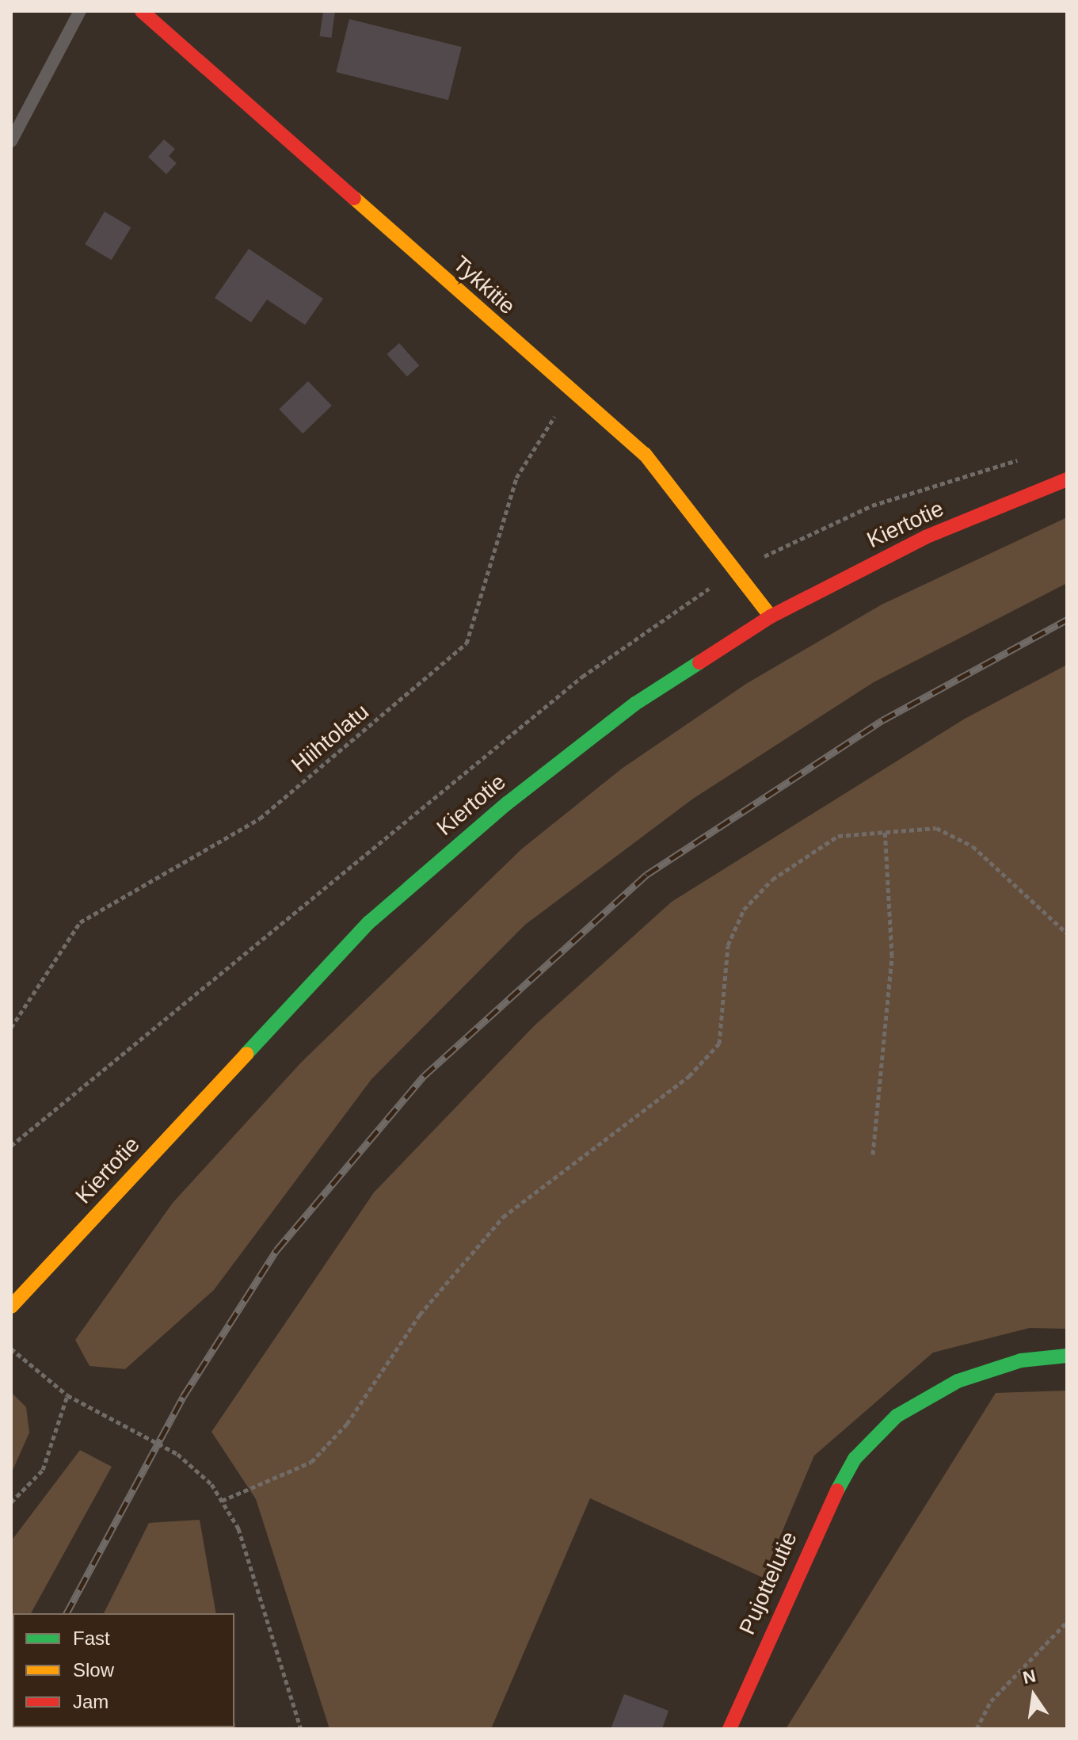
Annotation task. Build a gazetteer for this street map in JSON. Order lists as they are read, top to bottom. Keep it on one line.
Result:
{"streets":{"street":["Tykkitie","Kiertotie","Pujottelutie"],"path":["Hiihtolatu"]},"crossings":[["Tykkitie","Kiertotie"],["Tykkitie","Hiihtolatu"]],"legend":["Fast","Slow","Jam"],"north":"top"}
